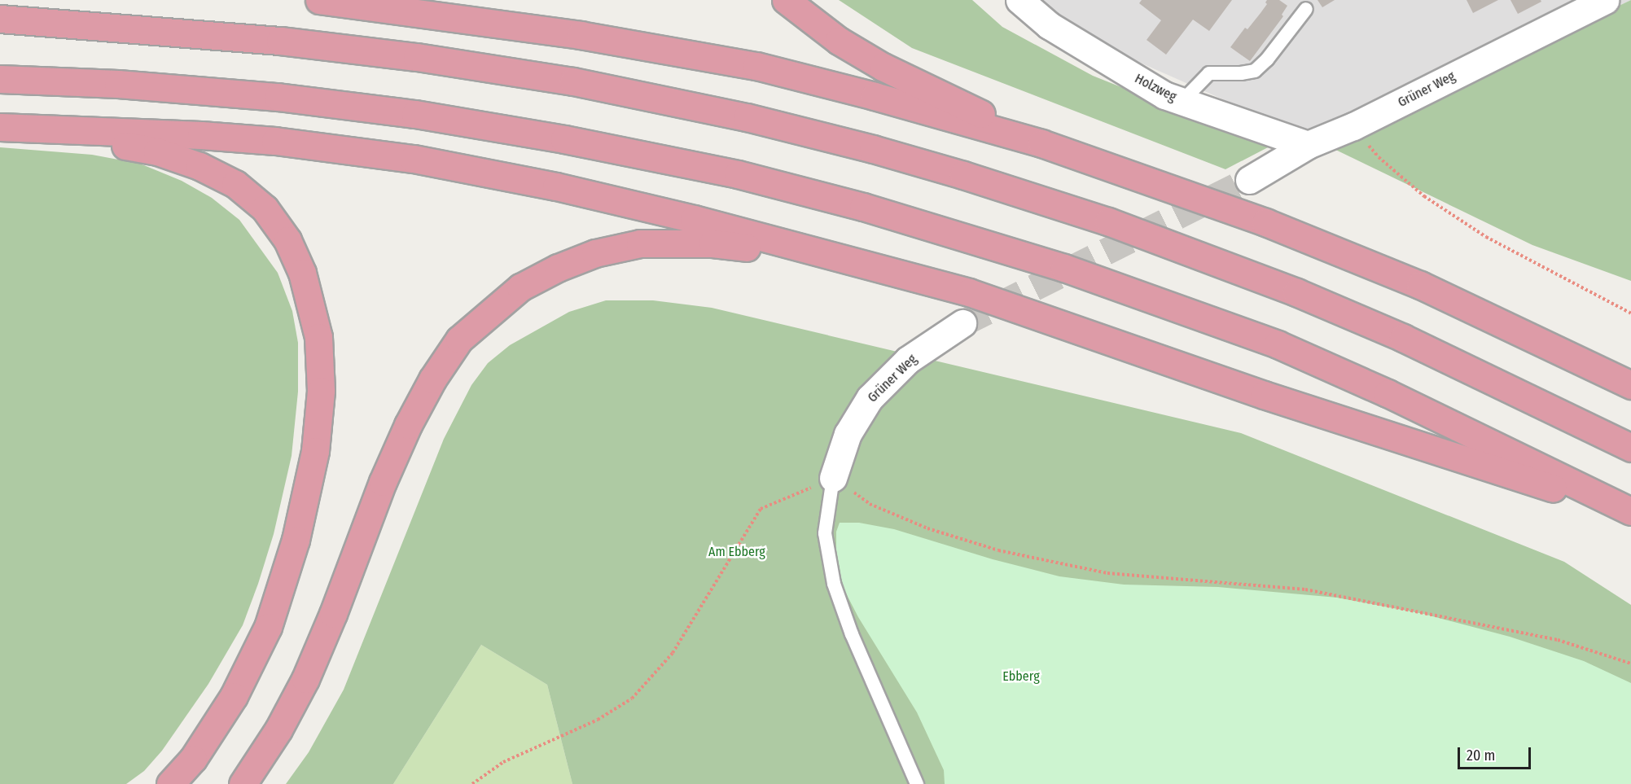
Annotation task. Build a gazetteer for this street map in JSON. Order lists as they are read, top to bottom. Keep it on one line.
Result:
{"streets":{"street":["Holzweg","Grüner Weg"]},"crossings":[["Holzweg","Grüner Weg"]],"parks":["Am Ebberg","Ebberg"],"scale_bar":"20 m"}
